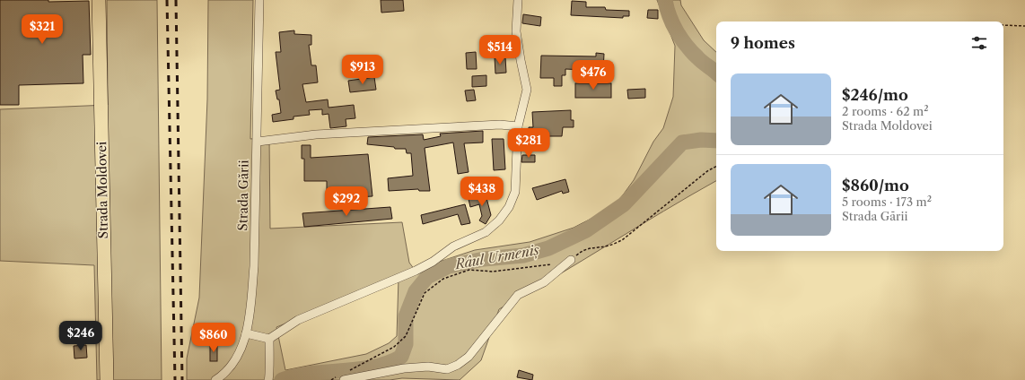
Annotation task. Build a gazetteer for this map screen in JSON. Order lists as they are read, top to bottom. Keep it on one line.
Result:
{"streets":{"main road":["Strada Moldovei"],"street":["Strada Gării"]},"water":["Râul Urmeniș"],"page":{"price":["$321","$514","$913","$476","$281","$438","$292","$246","$860"],"heading":"9 homes","list":[{"name":"$246/mo","note":"2 rooms · 62 m² · Strada Moldovei"},{"name":"$860/mo","note":"5 rooms · 173 m² · Strada Gării"}]}}
